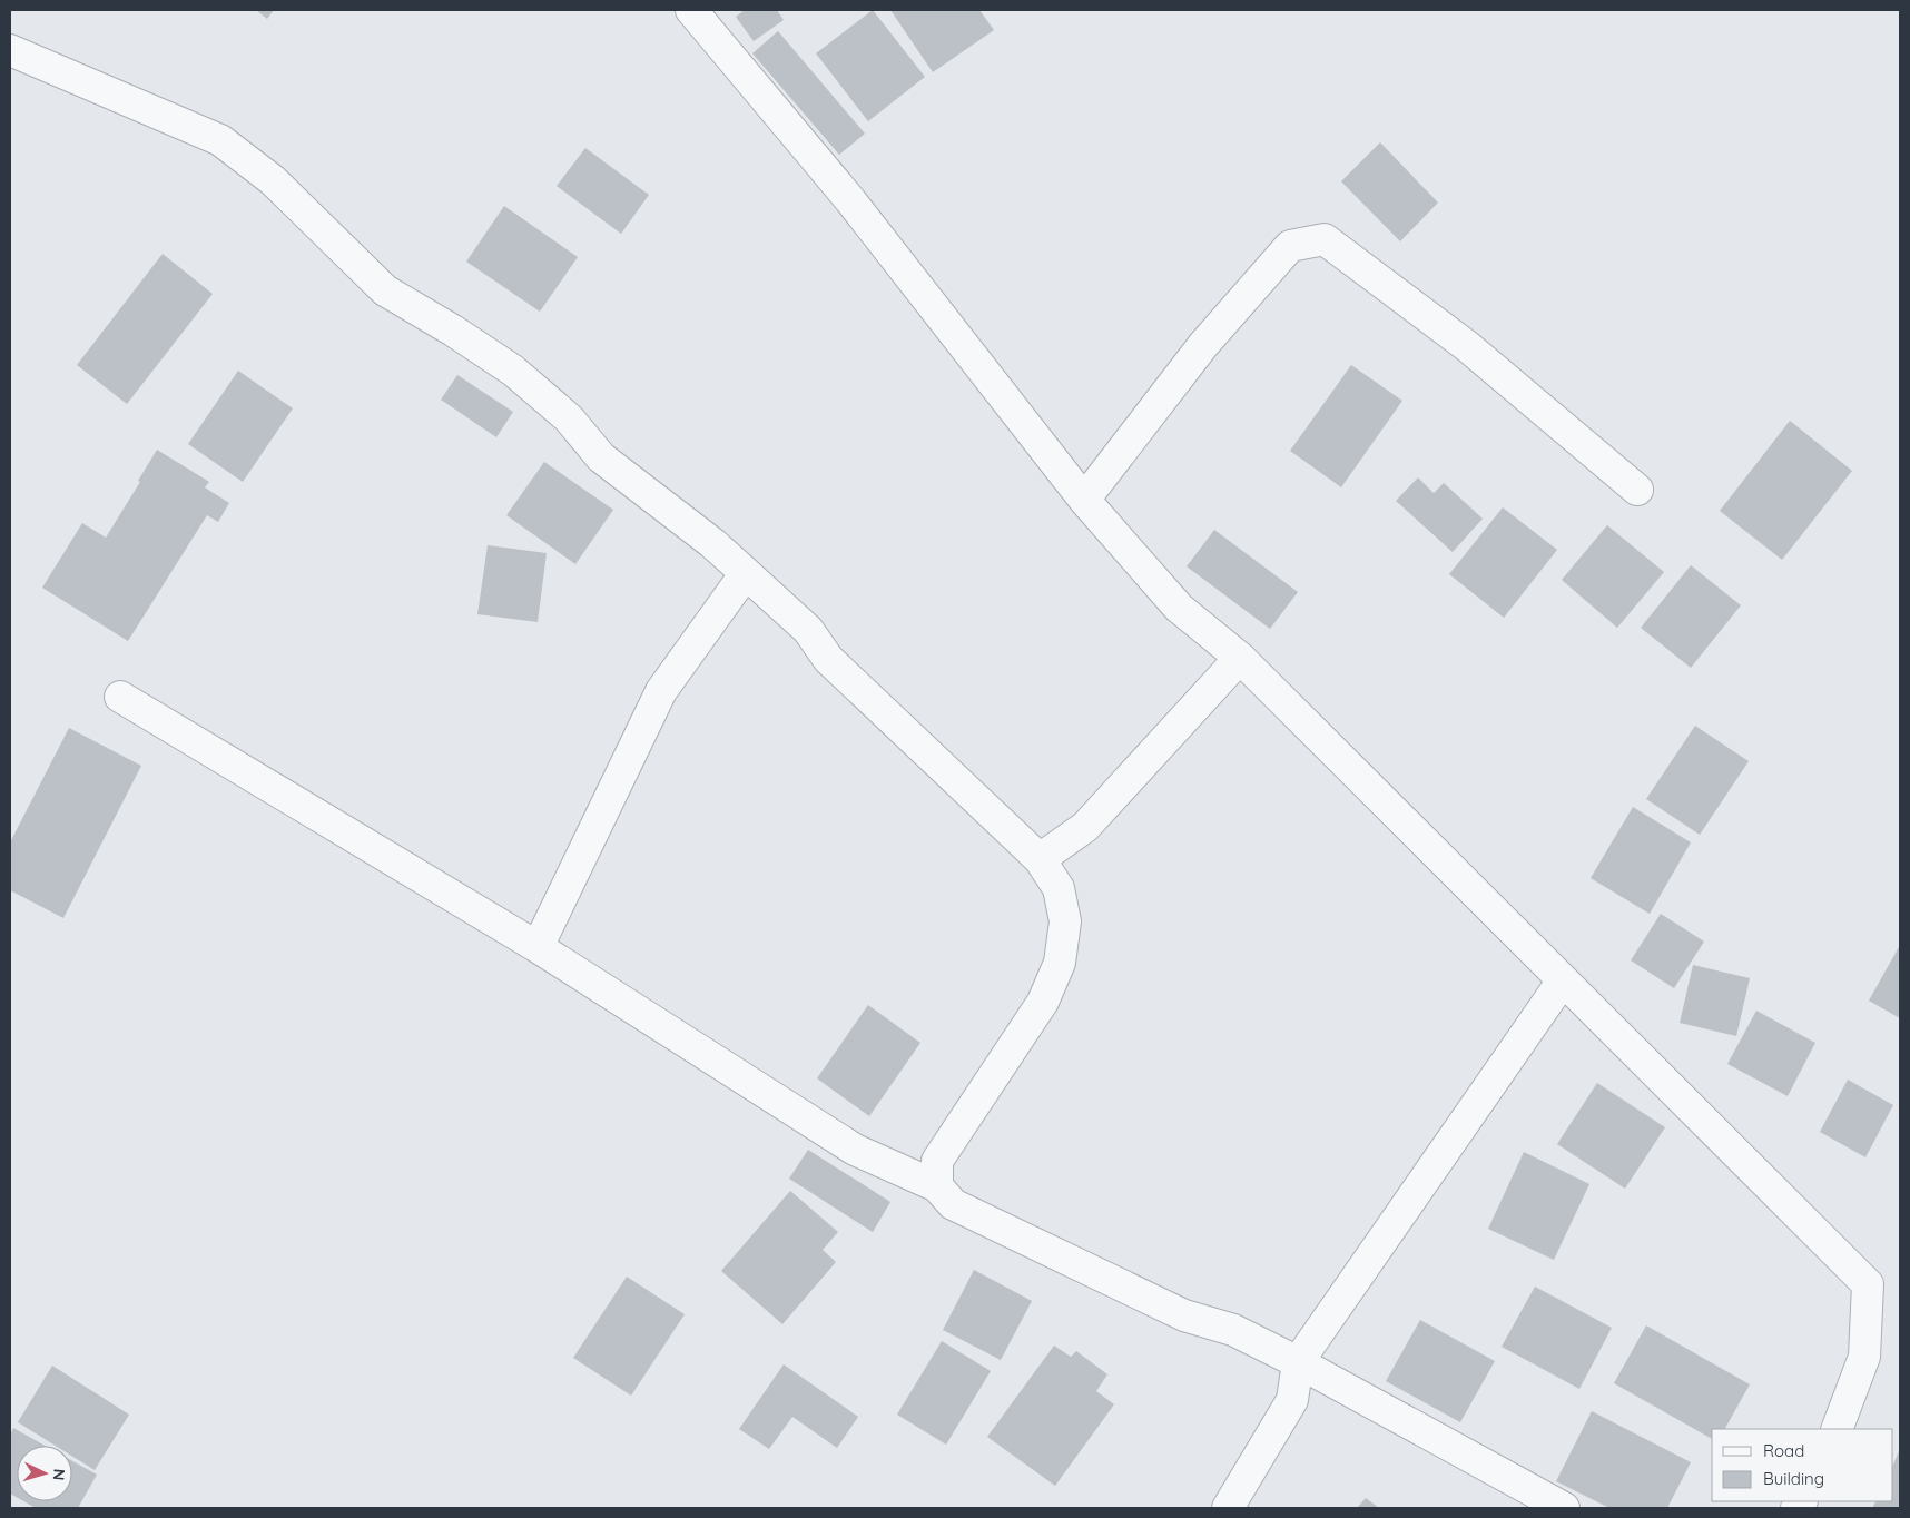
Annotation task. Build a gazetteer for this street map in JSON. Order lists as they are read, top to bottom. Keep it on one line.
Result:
{"legend":["Road","Building"],"north":"right"}
